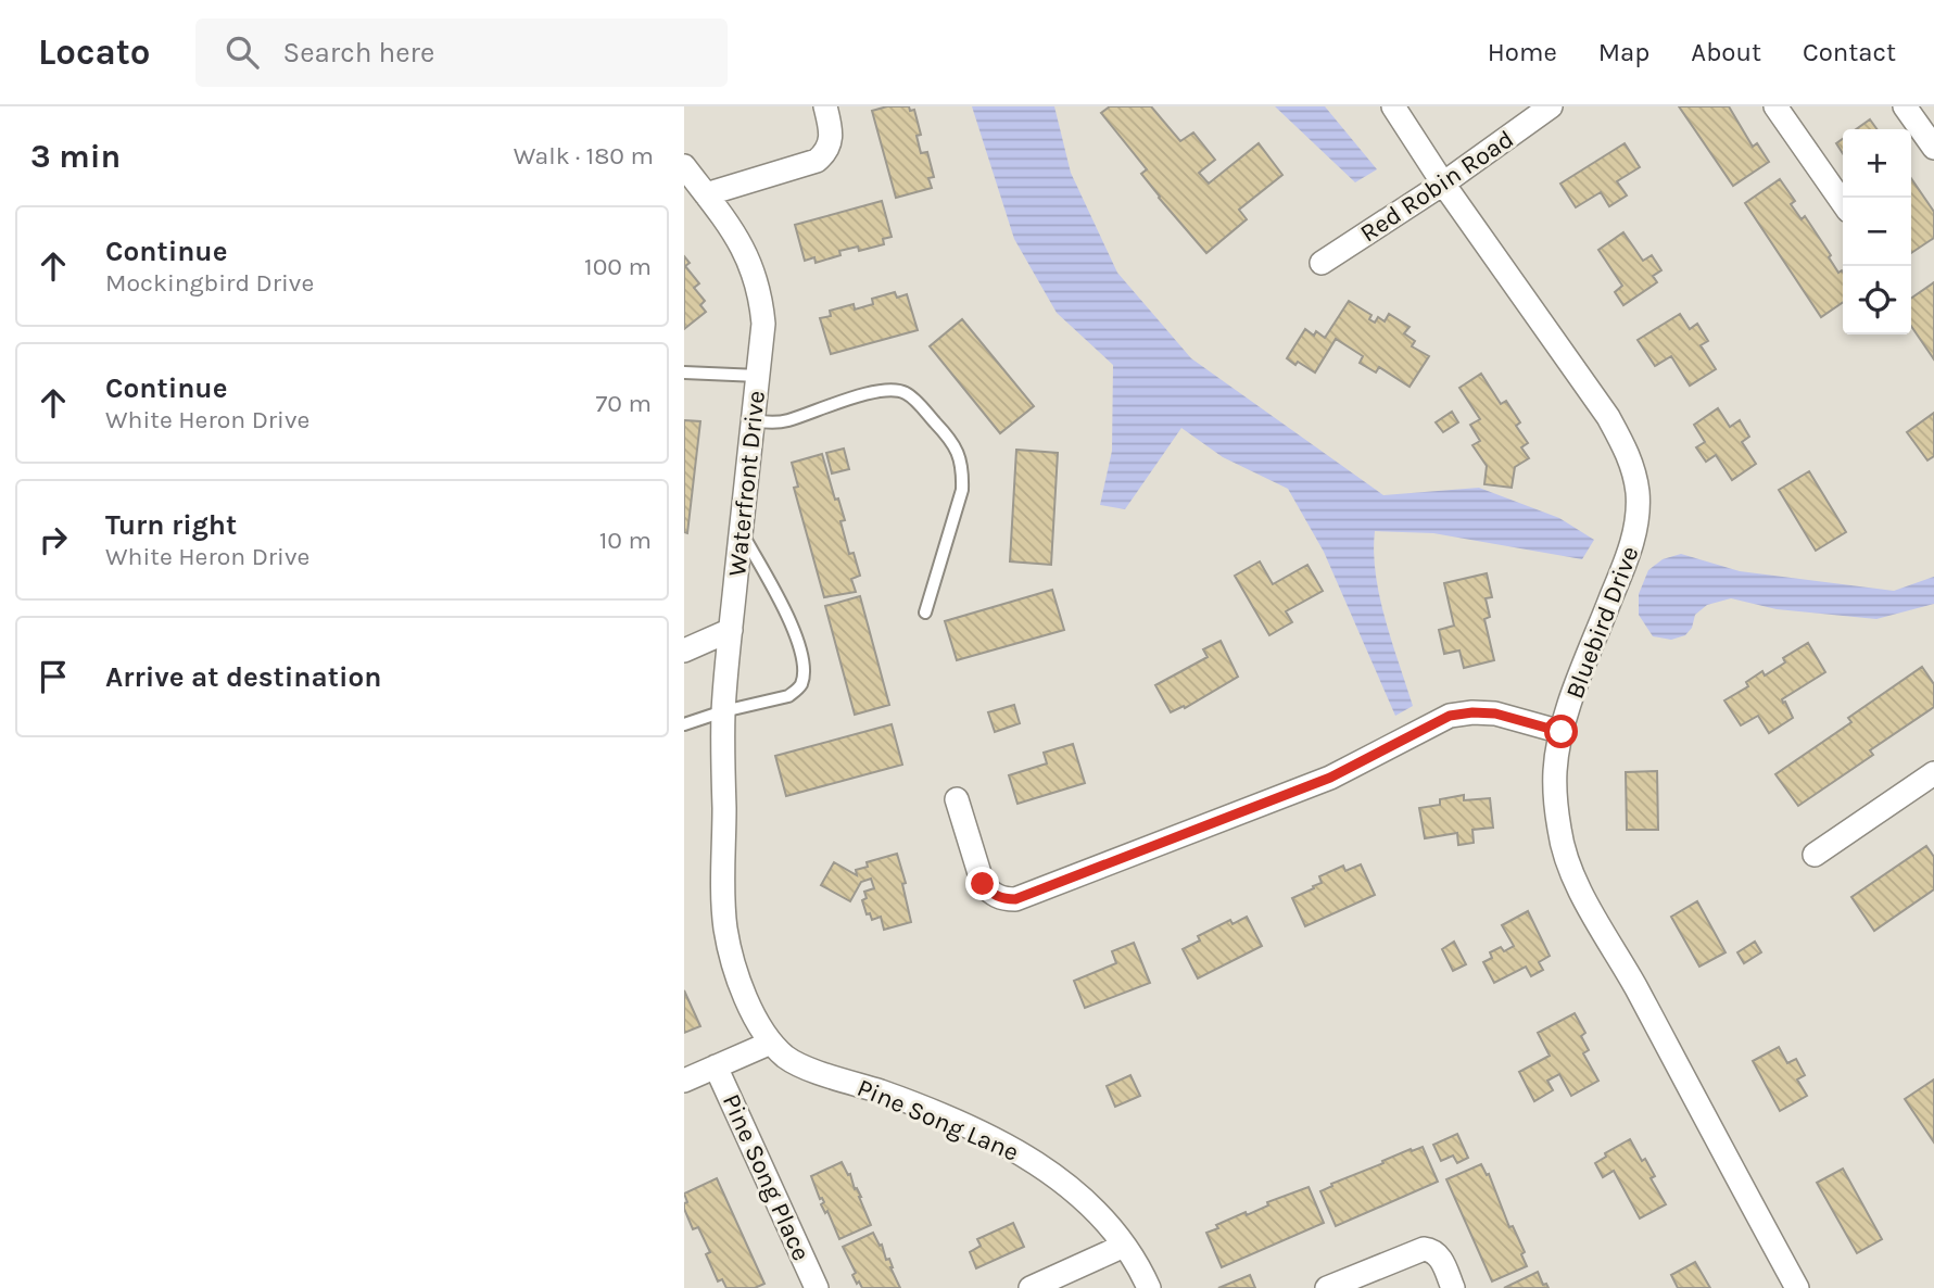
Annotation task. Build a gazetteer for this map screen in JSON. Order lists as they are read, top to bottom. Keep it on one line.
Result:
{"streets":{"street":["Red Robin Road","Waterfront Drive","Bluebird Drive","Pine Song Lane","Pine Song Place"]},"crossings":[["Red Robin Road","Bluebird Drive"],["Waterfront Drive","Pine Song Lane"]],"page":{"header":"Locato","search":"Search here","nav":["Home","Map","About","Contact"],"heading":["3 min","Walk · 180 m"],"map_buttons":["+","−"],"list":[["Continue","Mockingbird Drive","100 m"],["Continue","White Heron Drive","70 m"],["Turn right","White Heron Drive","10 m"],"Arrive at destination"]}}
